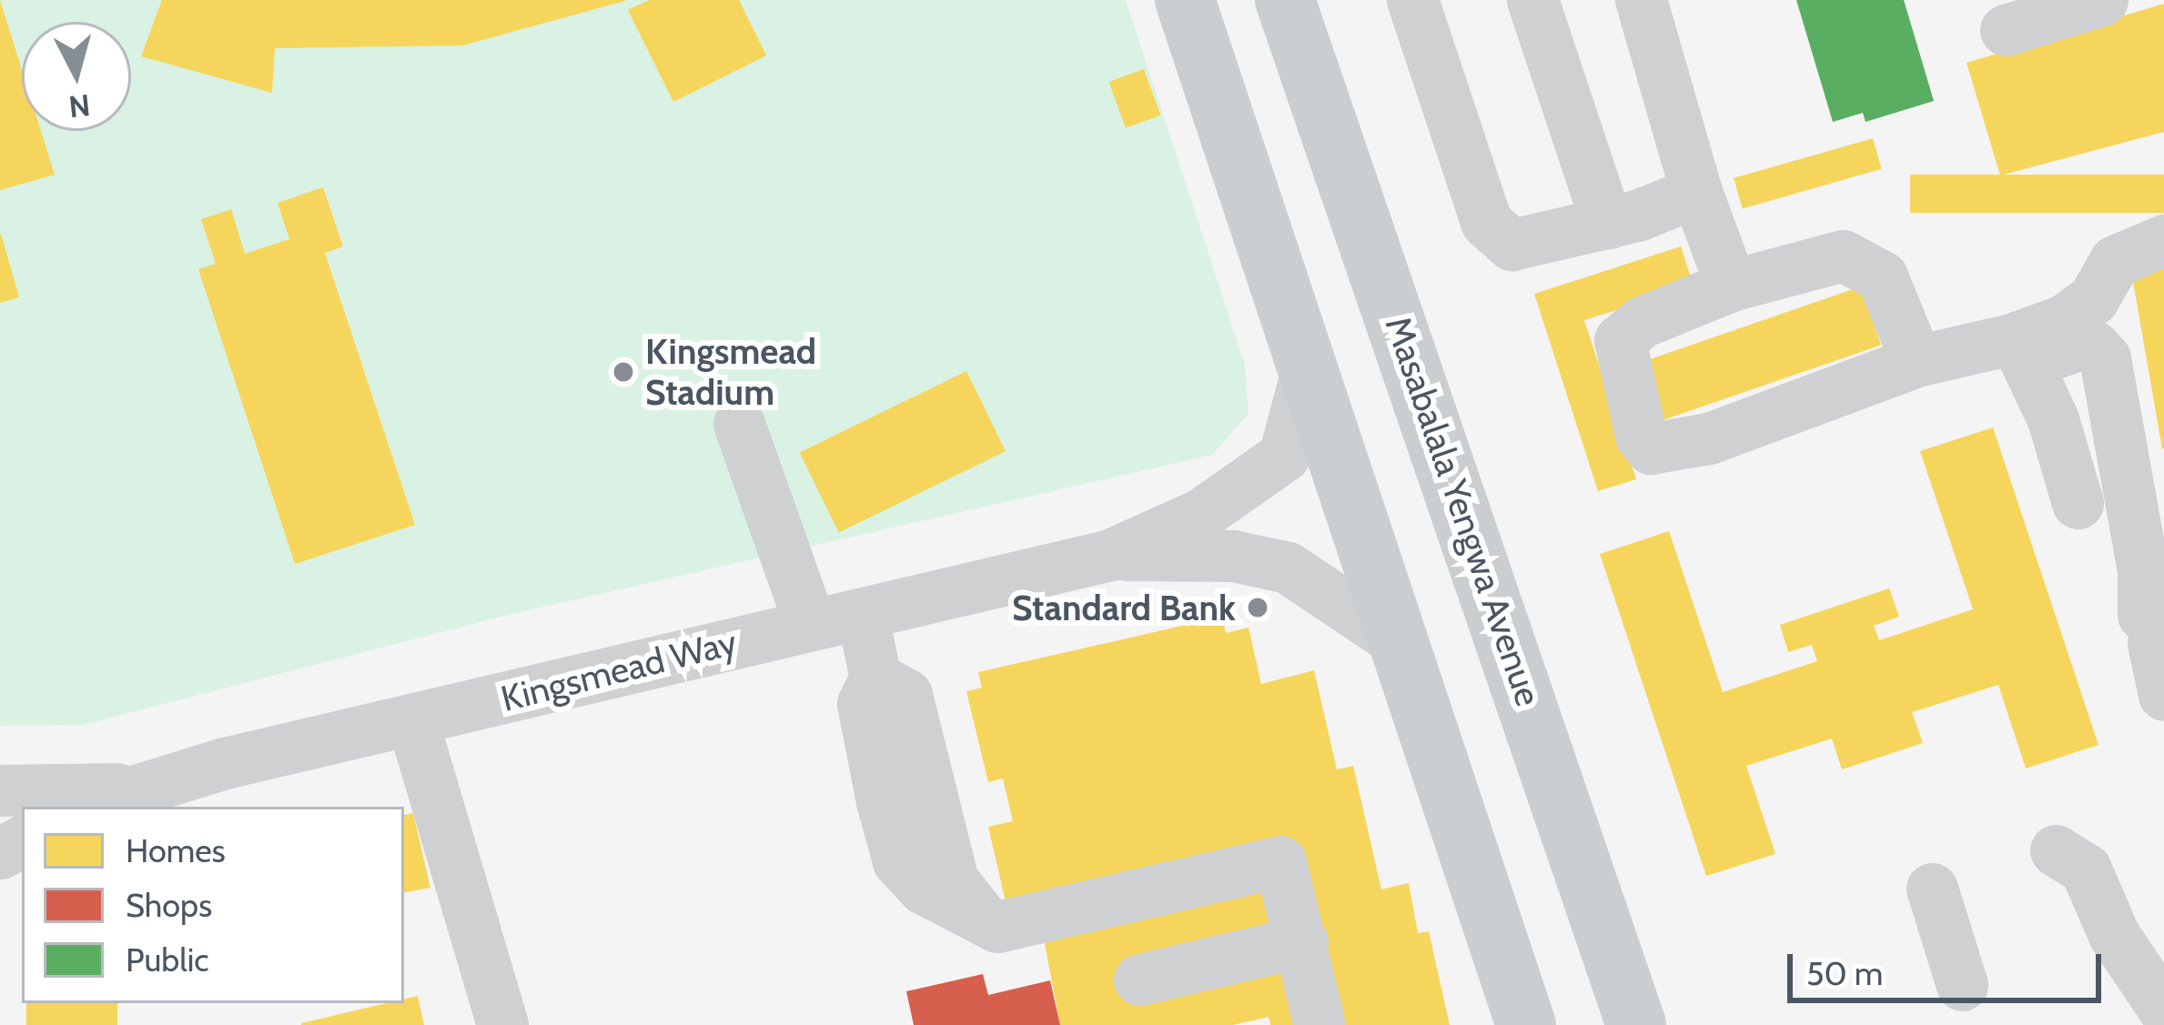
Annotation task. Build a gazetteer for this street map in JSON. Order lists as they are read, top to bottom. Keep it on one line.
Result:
{"streets":{"main road":["Masabalala Yengwa Avenue"],"street":["Kingsmead Way"]},"places":["Kingsmead Stadium","Standard Bank"],"legend":["Homes","Shops","Public"],"scale_bar":"50 m","north":"bottom"}
